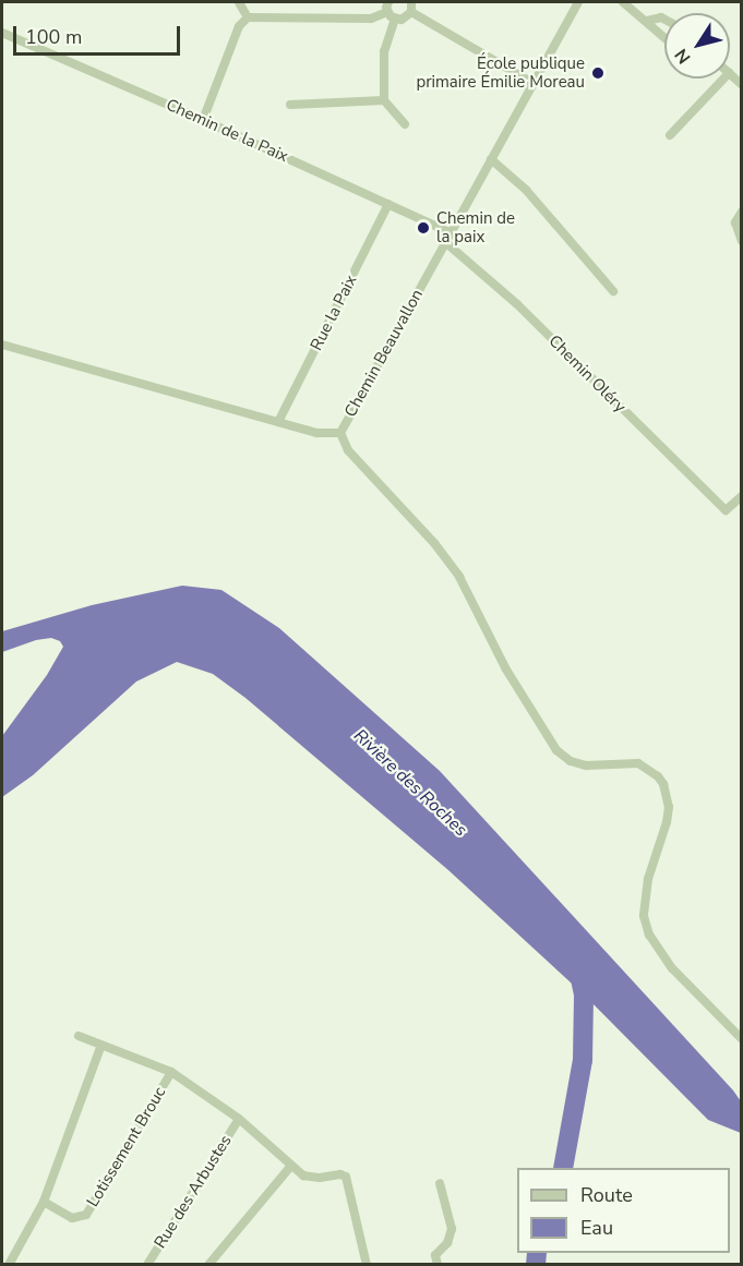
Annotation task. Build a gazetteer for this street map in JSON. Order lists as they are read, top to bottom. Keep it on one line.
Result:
{"streets":{"street":["Chemin de la Paix","Rue la Paix","Chemin Beauvallon","Chemin Oléry","Lotissement Brouc","Rue des Arbustes"]},"crossings":[["Chemin de la Paix","Rue la Paix"],["Chemin de la Paix","Chemin Beauvallon"],["Rue la Paix","Chemin Beauvallon"],["Chemin Beauvallon","Chemin Oléry"]],"water":["Rivière des Roches"],"places":["École publique primaire Émilie Moreau","Chemin de la paix"],"legend":["Route","Eau"],"scale_bar":"100 m","north":"bottom left"}
